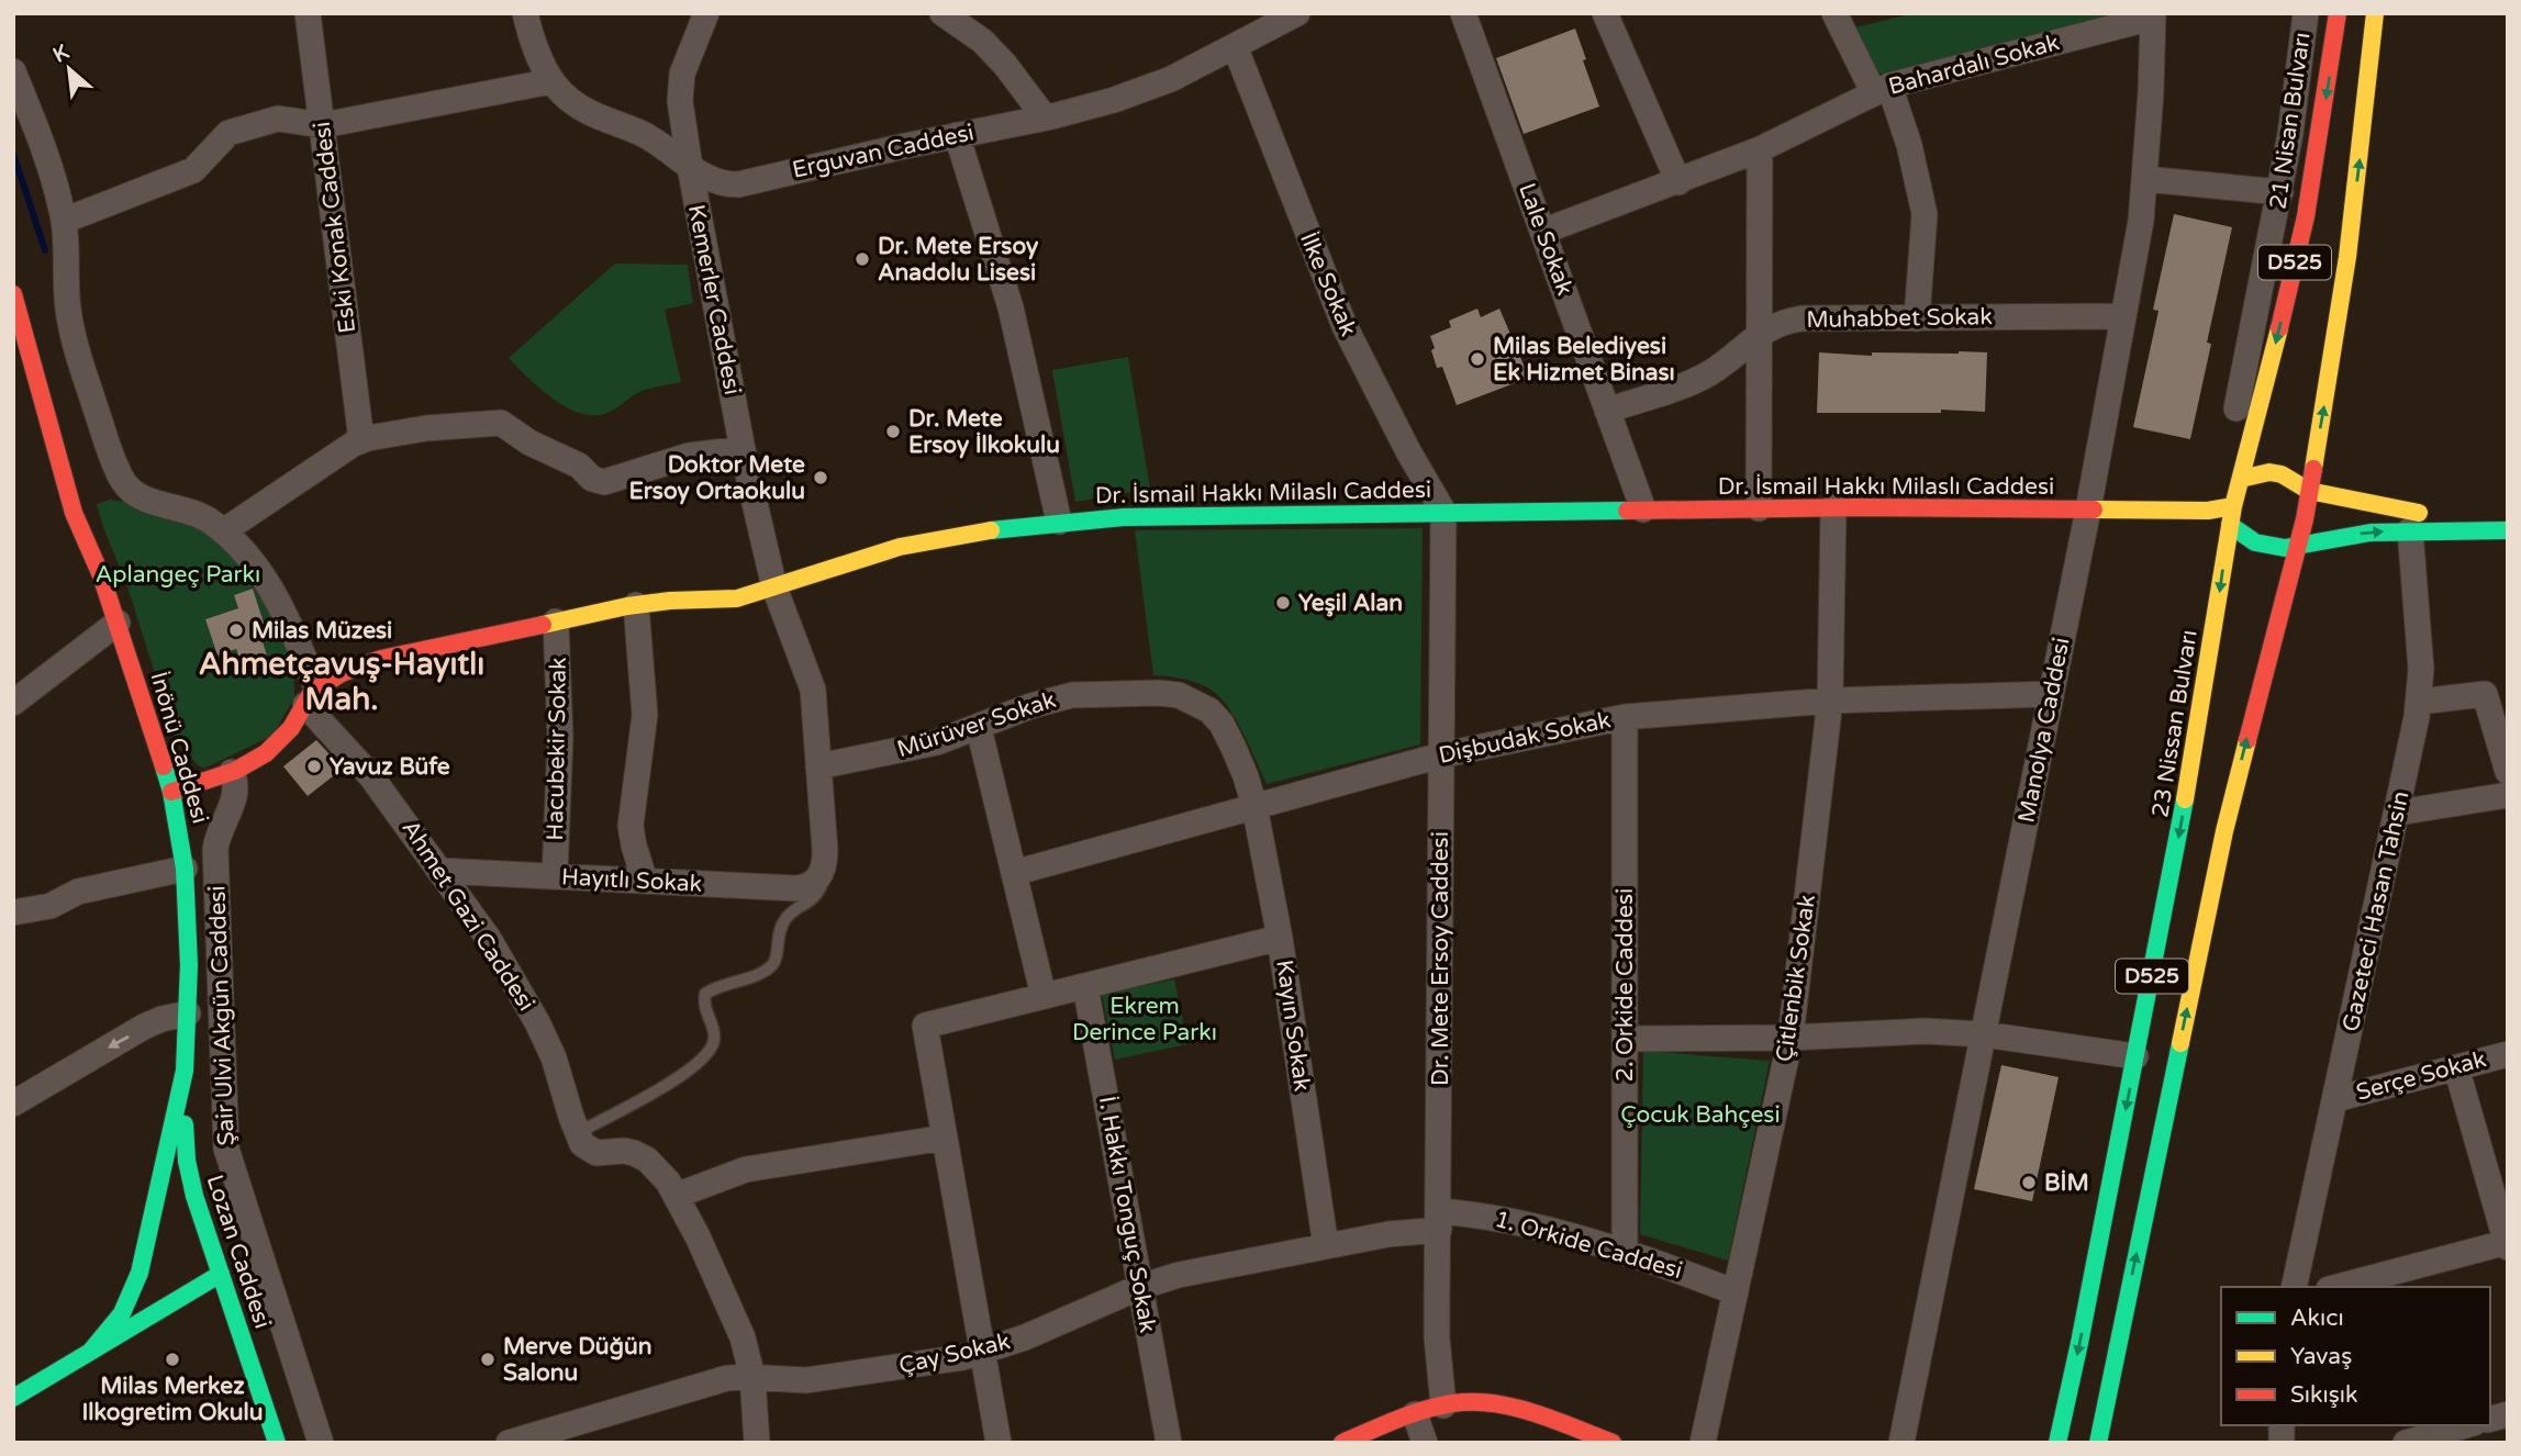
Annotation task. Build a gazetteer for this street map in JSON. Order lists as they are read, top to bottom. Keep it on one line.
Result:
{"streets":{"main road":["D525","Dr. İsmail Hakkı Milaslı Caddesi","23 Nissan Bulvarı","İnönü Caddesi","Lozan Caddesi"],"street":["Bahardalı Sokak","21 Nisan Bulvarı","Erguvan Caddesi","Eski Konak Caddesi","Lale Sokak","İlke Sokak","Kemerler Caddesi","Muhabbet Sokak","Mürüver Sokak","Manolya Caddesi","Dişbudak Sokak","Hacubekir Sokak","Hayıtlı Sokak","Gazeteci Hasan Tahsin","Ahmet Gazi Caddesi","Dr. Mete Ersoy Caddesi","Çitlenbik Sokak","2. Orkide Caddesi","Şair Ulvi Akgün Caddesi","Kayın Sokak","Serçe Sokak","İ. Hakkı Tonguç Sokak","1. Orkide Caddesi","Çay Sokak"]},"crossings":[["Bahardalı Sokak","Lale Sokak"],["Bahardalı Sokak","Manolya Caddesi"],["Erguvan Caddesi","İlke Sokak"],["Erguvan Caddesi","Kemerler Caddesi"],["Lale Sokak","Muhabbet Sokak"],["Lale Sokak","Dr. İsmail Hakkı Milaslı Caddesi"],["D525","Dr. İsmail Hakkı Milaslı Caddesi"],["D525","23 Nissan Bulvarı"],["İlke Sokak","Dr. İsmail Hakkı Milaslı Caddesi"],["İlke Sokak","Dr. Mete Ersoy Caddesi"],["Kemerler Caddesi","Dr. İsmail Hakkı Milaslı Caddesi"],["Kemerler Caddesi","Mürüver Sokak"],["Kemerler Caddesi","Hayıtlı Sokak"],["Muhabbet Sokak","Manolya Caddesi"],["Dr. İsmail Hakkı Milaslı Caddesi","23 Nissan Bulvarı"],["Dr. İsmail Hakkı Milaslı Caddesi","Manolya Caddesi"],["Dr. İsmail Hakkı Milaslı Caddesi","Hacubekir Sokak"],["Dr. İsmail Hakkı Milaslı Caddesi","Ahmet Gazi Caddesi"],["Dr. İsmail Hakkı Milaslı Caddesi","Dr. Mete Ersoy Caddesi"],["Dr. İsmail Hakkı Milaslı Caddesi","Çitlenbik Sokak"],["Mürüver Sokak","Dişbudak Sokak"],["Mürüver Sokak","Kayın Sokak"],["Manolya Caddesi","Dişbudak Sokak"],["Dişbudak Sokak","Dr. Mete Ersoy Caddesi"],["Dişbudak Sokak","Çitlenbik Sokak"],["Dişbudak Sokak","2. Orkide Caddesi"],["Dişbudak Sokak","Kayın Sokak"],["İnönü Caddesi","Lozan Caddesi"],["Hacubekir Sokak","Hayıtlı Sokak"],["Hayıtlı Sokak","Ahmet Gazi Caddesi"],["Gazeteci Hasan Tahsin","Serçe Sokak"],["Dr. Mete Ersoy Caddesi","1. Orkide Caddesi"],["Dr. Mete Ersoy Caddesi","Çay Sokak"],["Çitlenbik Sokak","1. Orkide Caddesi"],["2. Orkide Caddesi","1. Orkide Caddesi"],["Kayın Sokak","Çay Sokak"],["İ. Hakkı Tonguç Sokak","Çay Sokak"],["1. Orkide Caddesi","Çay Sokak"]],"districts":["Ahmetçavuş-Hayıtlı Mah."],"parks":["Aplangeç Parkı","Ekrem Derince Parkı","Çocuk Bahçesi"],"places":["Dr. Mete Ersoy Anadolu Lisesi","Milas Belediyesi Ek Hizmet Binası","Dr. Mete Ersoy İlkokulu","Doktor Mete Ersoy Ortaokulu","Yeşil Alan","Milas Müzesi","Yavuz Büfe","BİM","Milas Merkez Ilkogretim Okulu","Merve Düğün Salonu"],"legend":["Akıcı","Yavaş","Sıkışık"],"north":"top left"}
